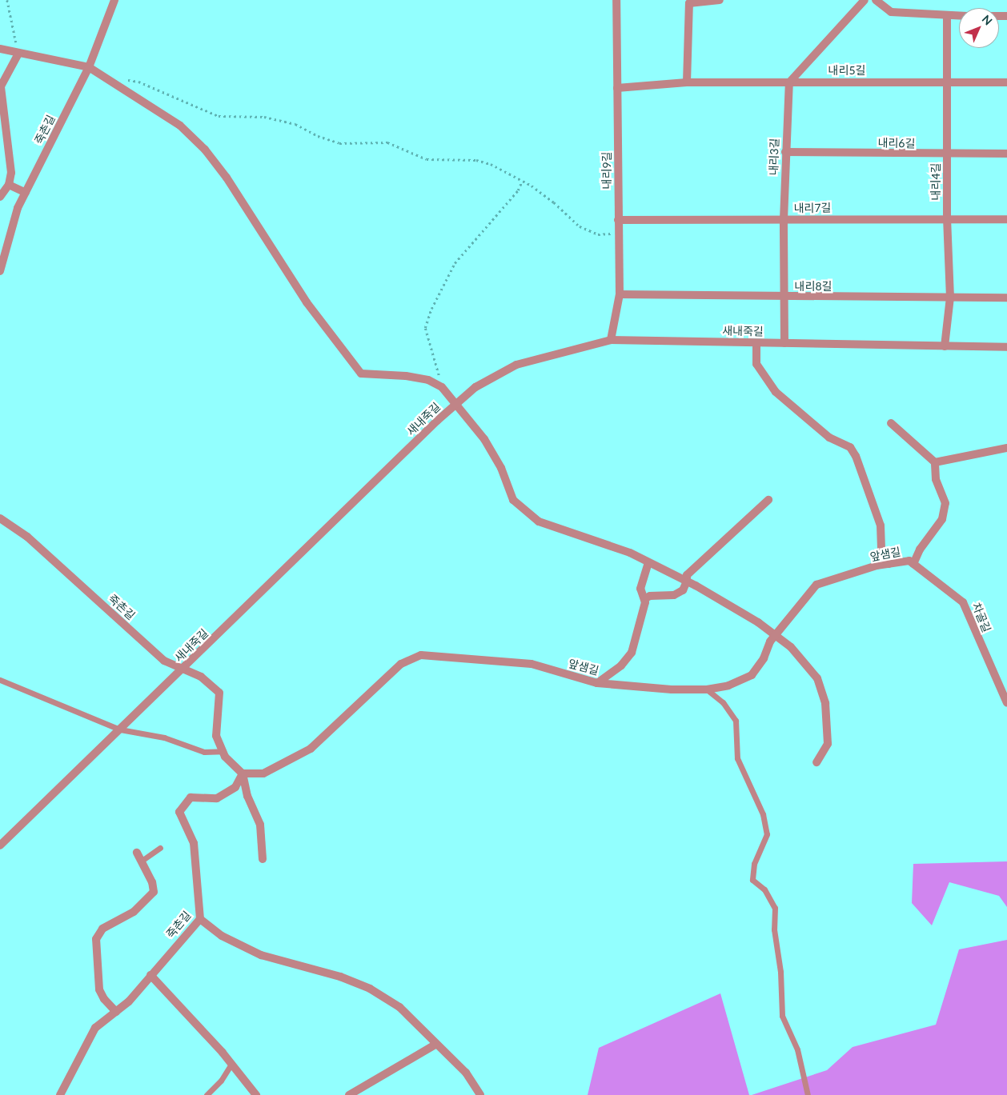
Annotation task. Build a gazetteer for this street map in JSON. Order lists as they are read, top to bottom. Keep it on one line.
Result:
{"streets":{"street":["내리5길","죽촌길","내리6길","내리3길","내리9길","내리4길","내리7길","내리8길","새내죽길","앞샘길","차골길"]},"crossings":[["내리5길","내리3길"],["내리5길","내리9길"],["내리5길","내리4길"],["죽촌길","새내죽길"],["죽촌길","앞샘길"],["내리6길","내리3길"],["내리6길","내리4길"],["내리3길","내리7길"],["내리3길","내리8길"],["내리3길","새내죽길"],["내리9길","내리7길"],["내리9길","내리8길"],["내리9길","새내죽길"],["내리4길","내리7길"],["내리4길","내리8길"],["내리4길","새내죽길"],["앞샘길","차골길"]],"north":"top right"}
